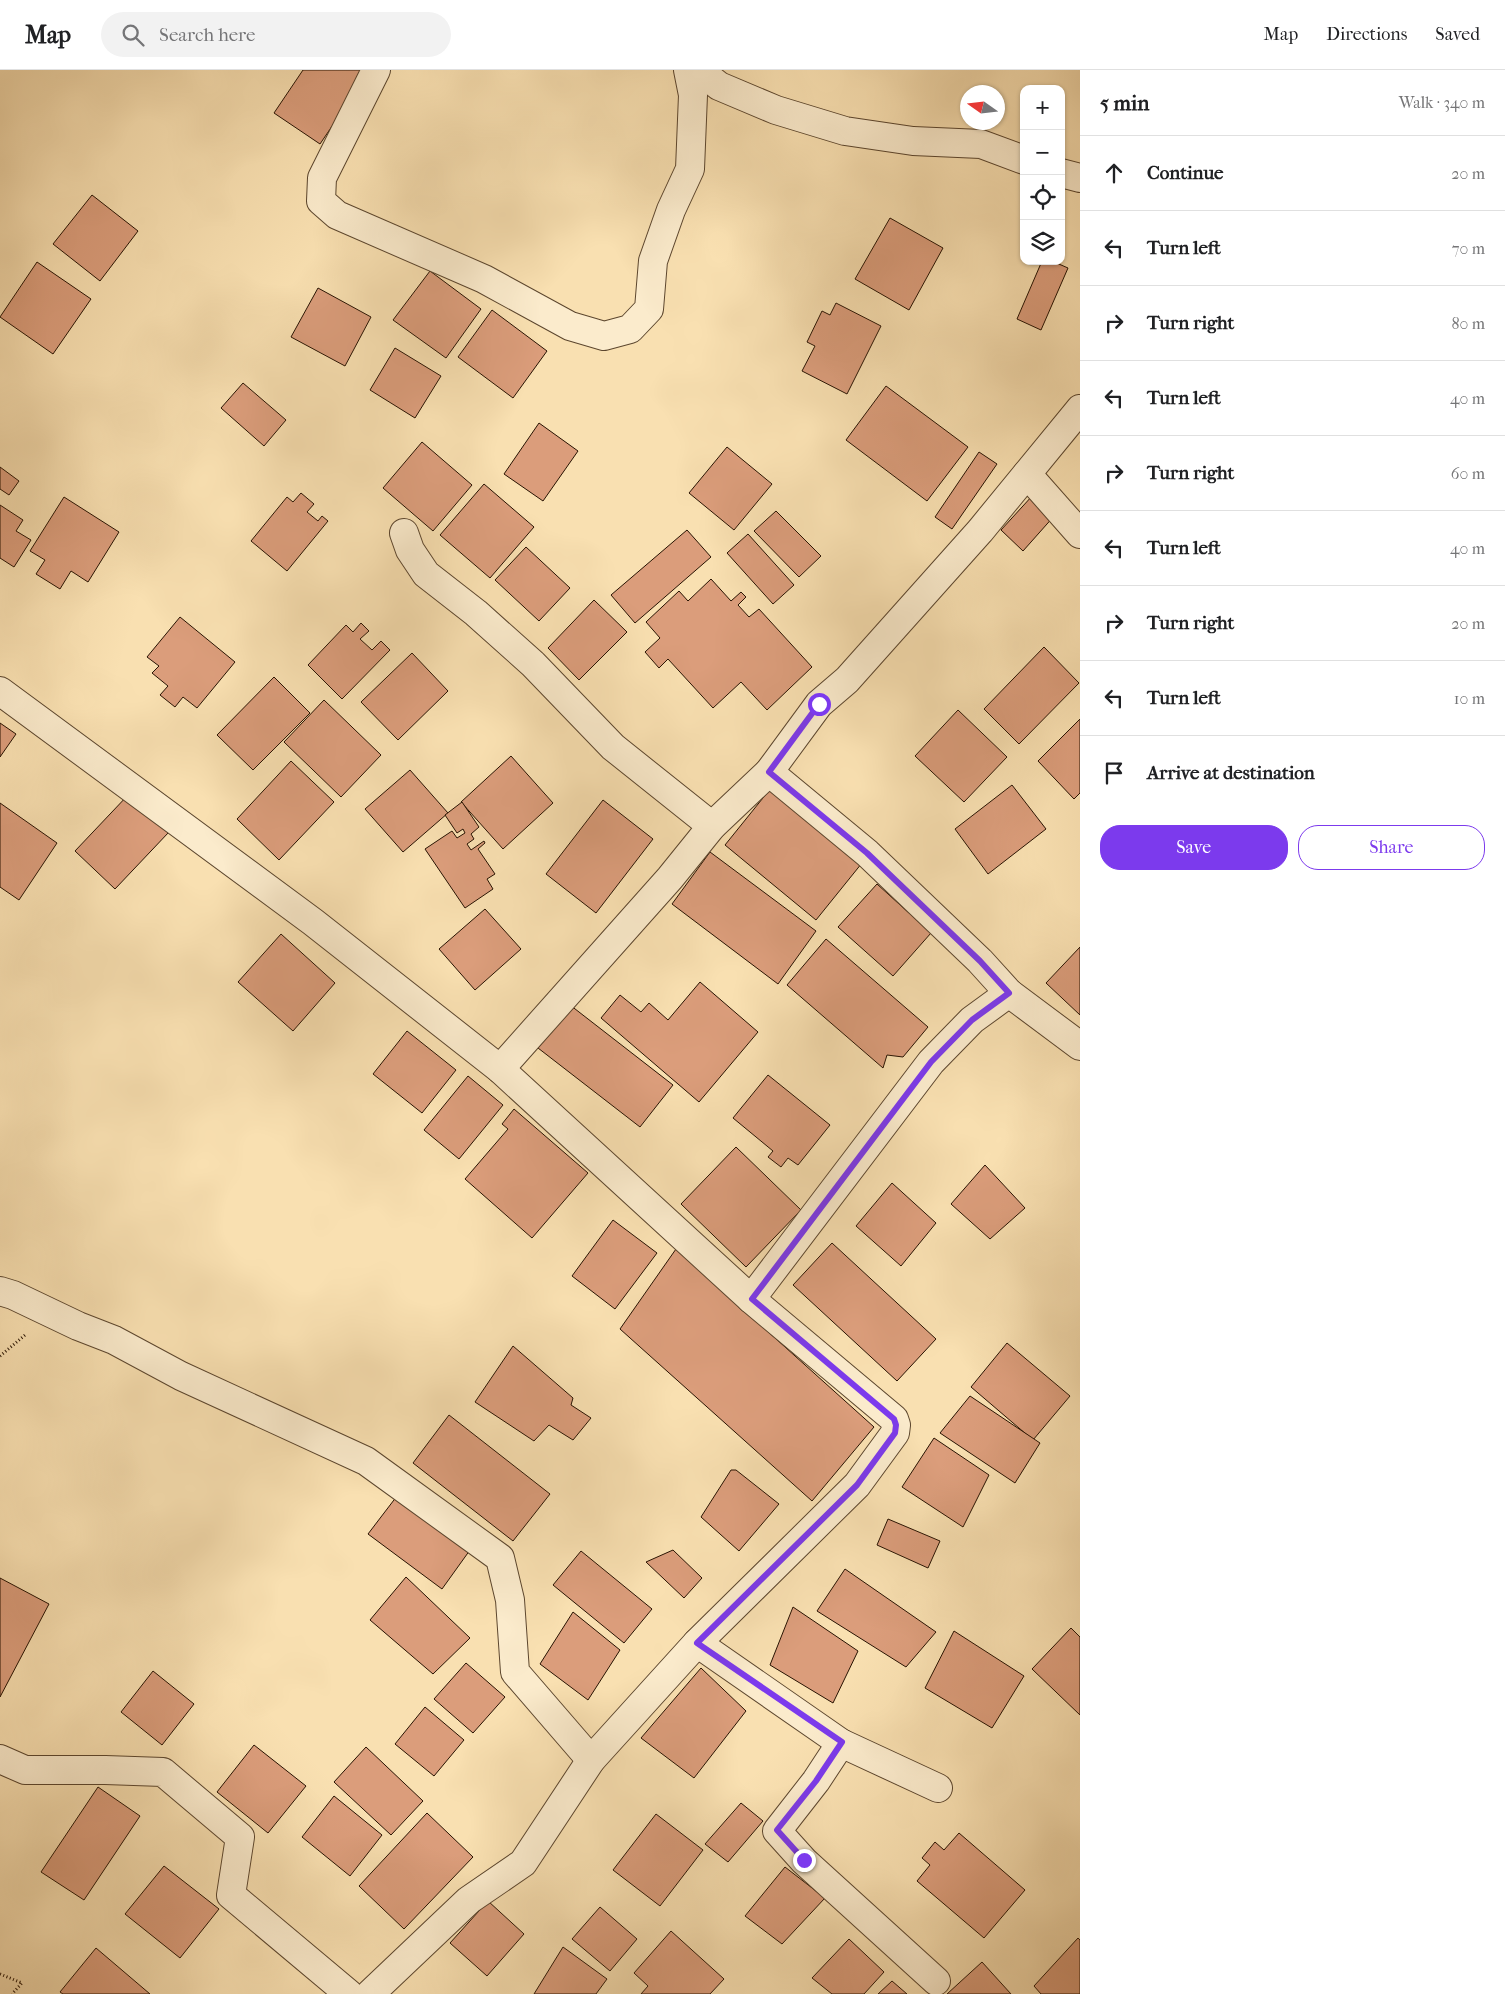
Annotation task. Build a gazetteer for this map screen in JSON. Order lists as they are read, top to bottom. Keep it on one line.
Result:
{"north":"left","page":{"header":"Map","search":"Search here","nav":["Map","Directions","Saved"],"heading":["5 min","Walk · 340 m"],"map_buttons":["+","−"],"list":[["Continue","20 m"],["Turn left","70 m"],["Turn right","80 m"],["Turn left","40 m"],["Turn right","60 m"],["Turn left","40 m"],["Turn right","20 m"],["Turn left","10 m"],"Arrive at destination"],"buttons":["Save","Share"]}}
